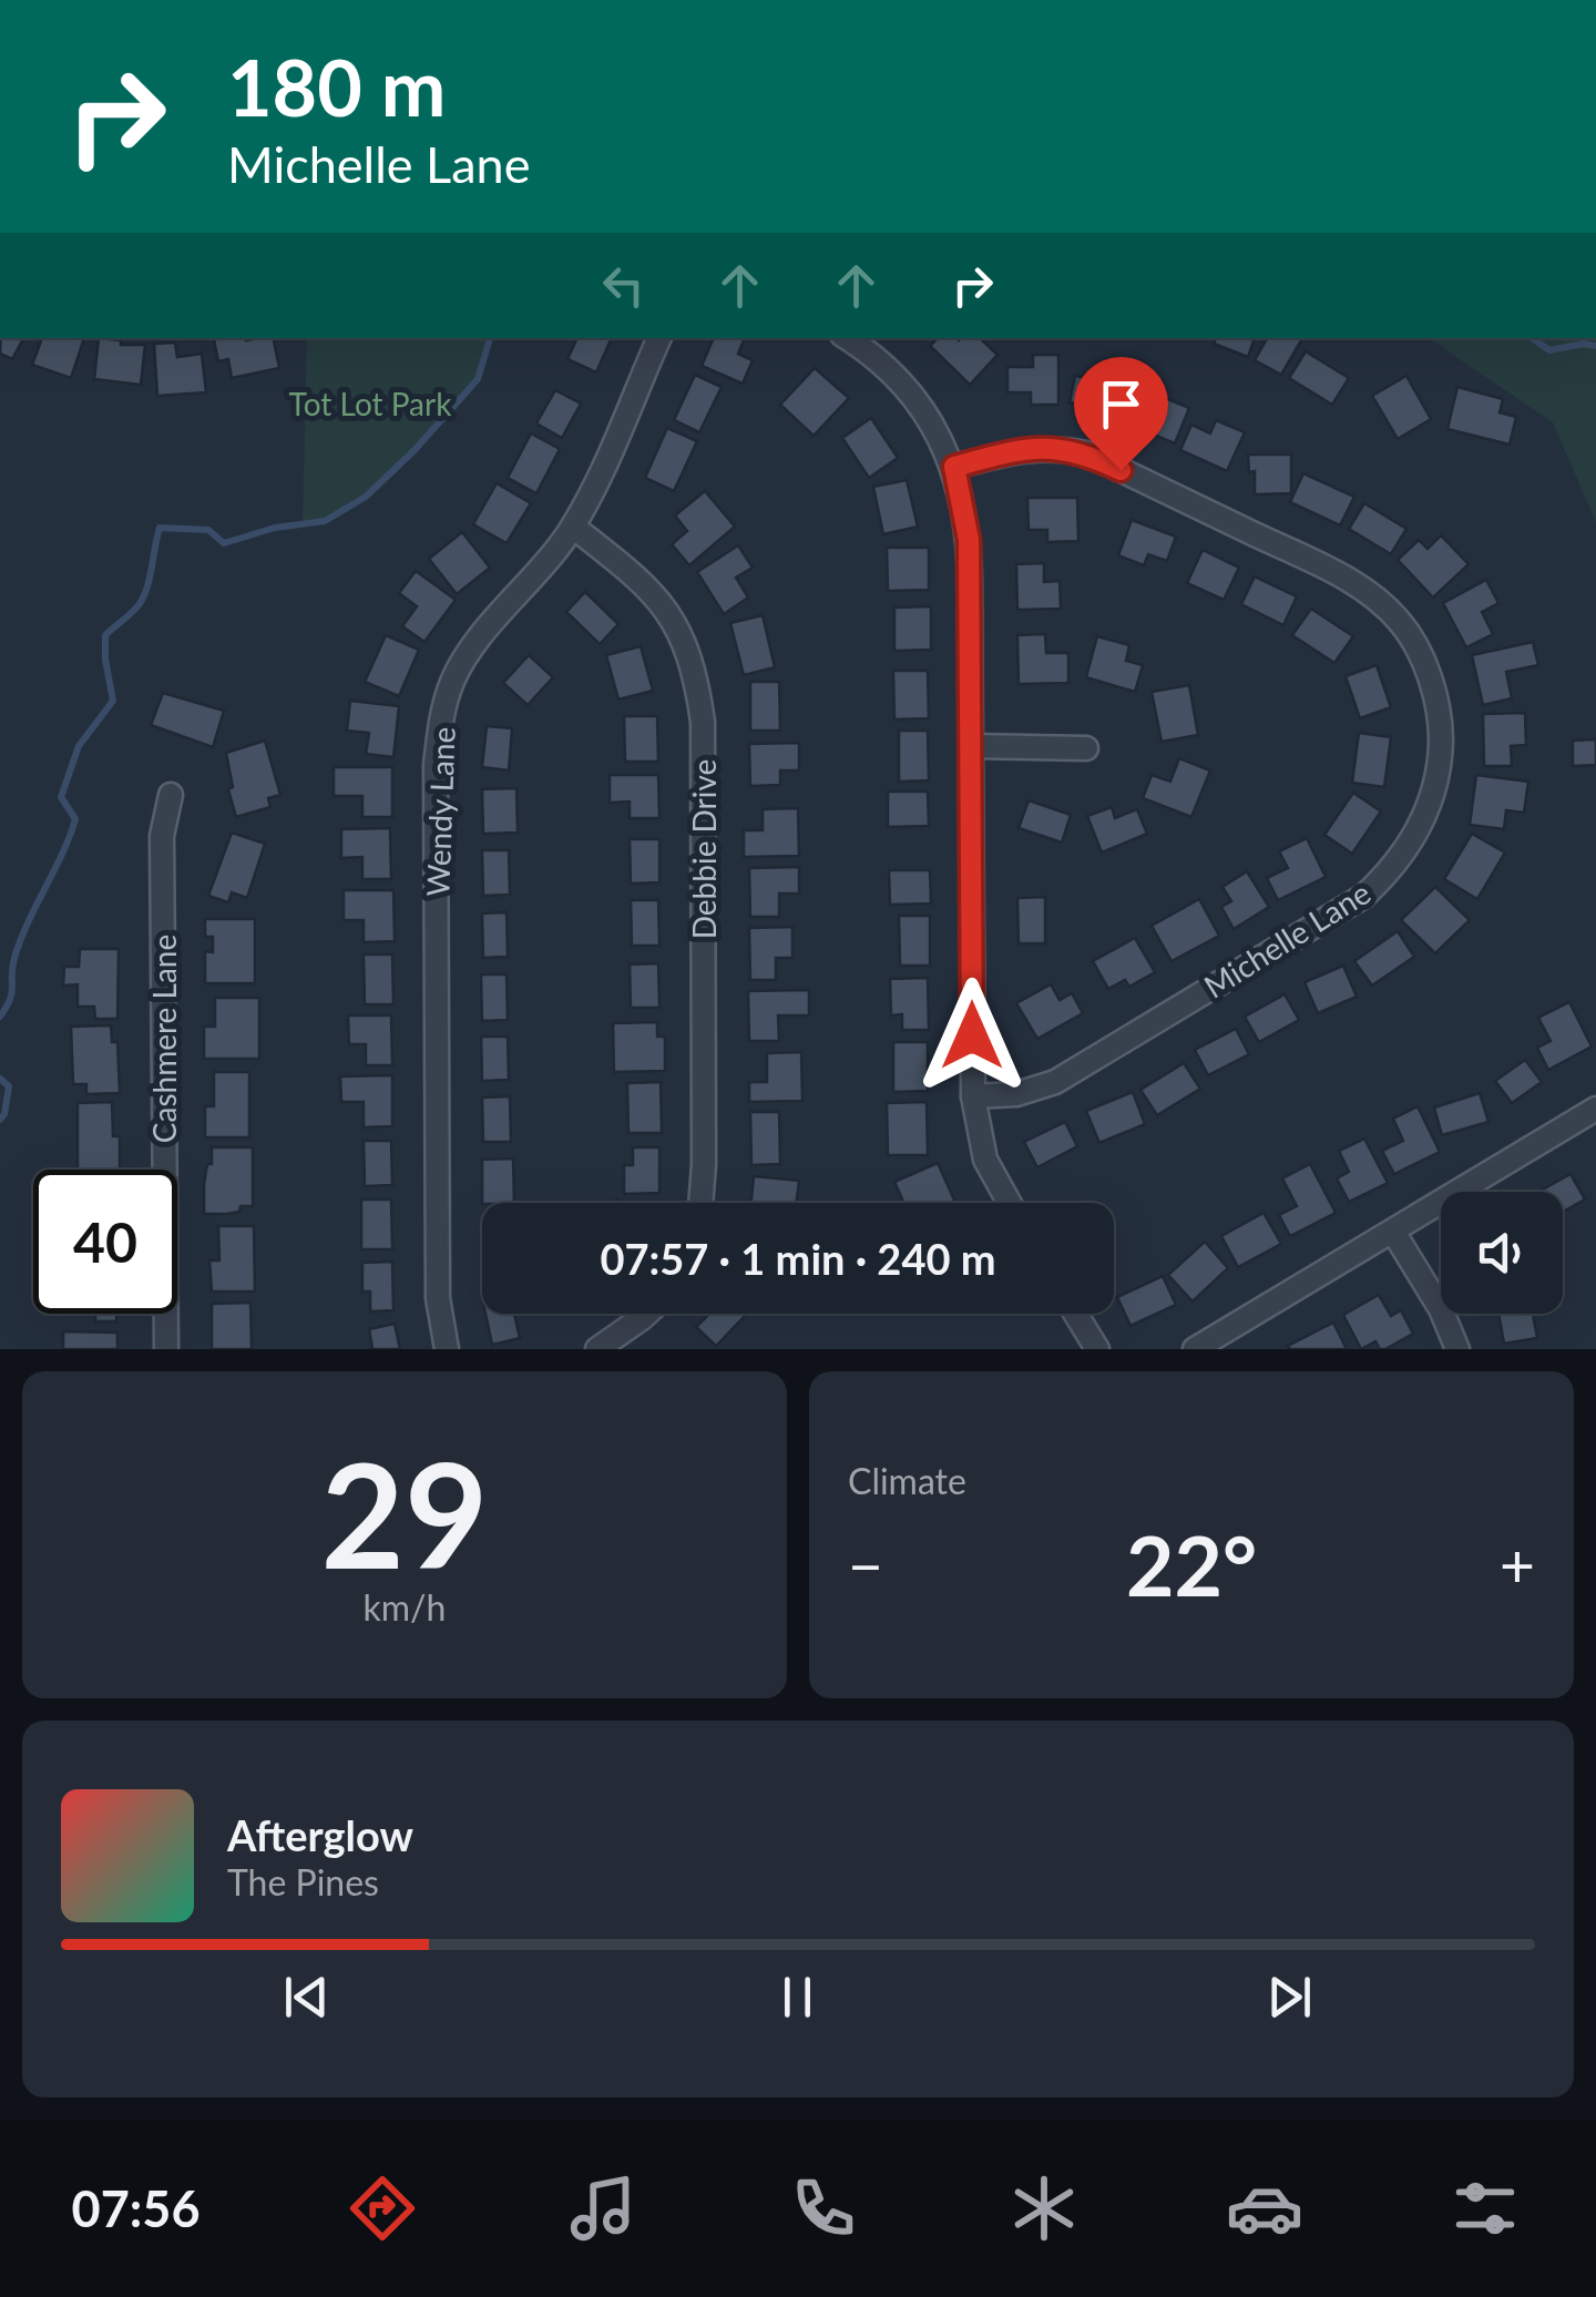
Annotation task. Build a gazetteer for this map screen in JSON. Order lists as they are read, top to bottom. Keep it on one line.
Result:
{"streets":{"street":["Wendy Lane","Debbie Drive","Michelle Lane","Cashmere Lane"]},"crossings":[["Wendy Lane","Debbie Drive"]],"parks":["Tot Lot Park"],"page":{"turn":["180 m","Michelle Lane"],"limit":"40","trip":"07:57 · 1 min · 240 m","tile":[["29","km/h"],"Climate"],"heat":["−","22°","+"],"song":["Afterglow","The Pines"],"tabs":"07:56"}}
